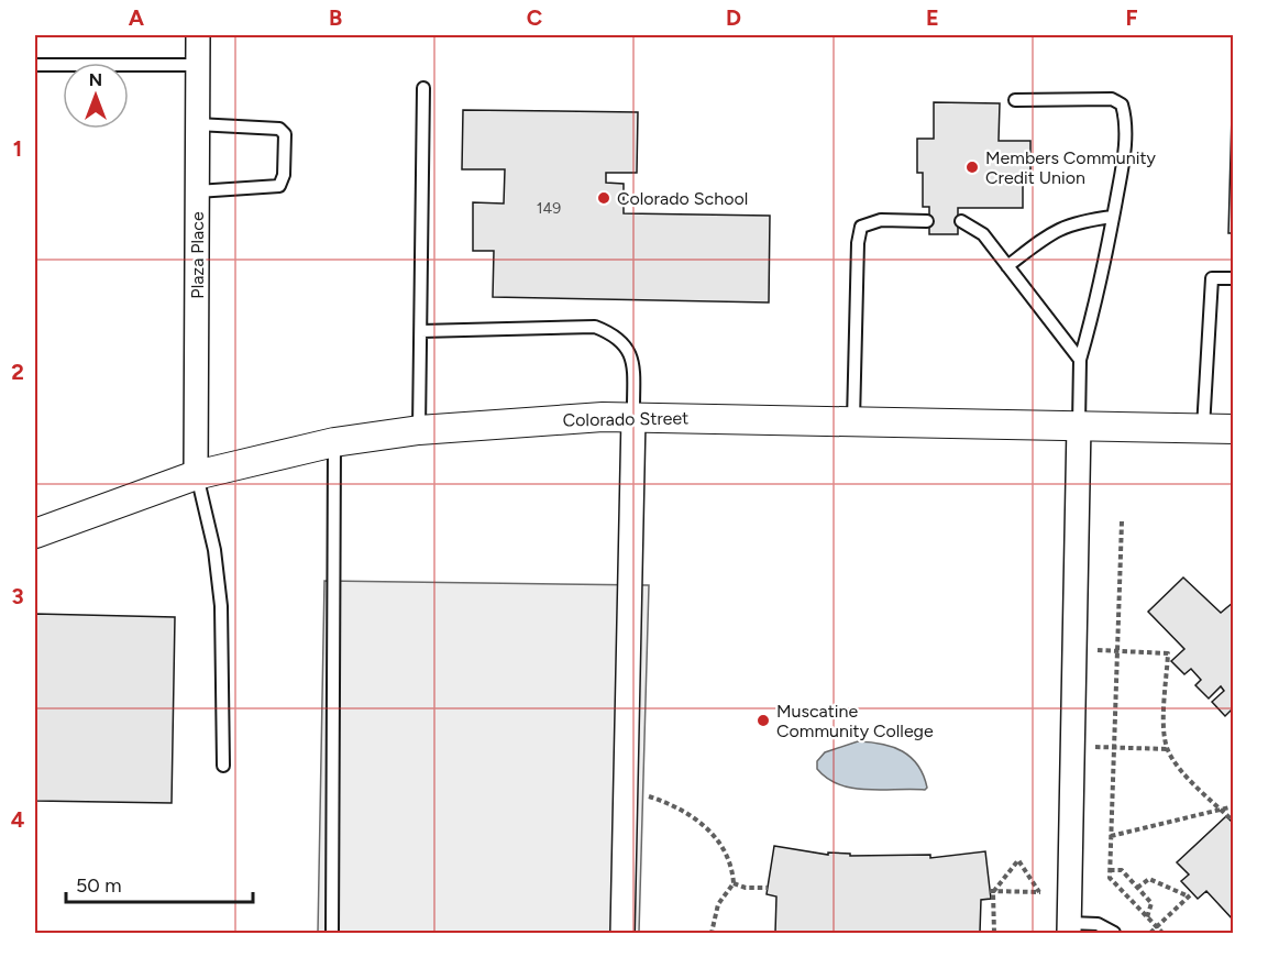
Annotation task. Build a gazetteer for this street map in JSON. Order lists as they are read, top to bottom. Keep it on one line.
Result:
{"streets":{"street":["Plaza Place","Colorado Street"]},"crossings":[["Plaza Place","Colorado Street"]],"places":["Members Community Credit Union","Colorado School","Muscatine Community College"],"house_numbers":["149"],"scale_bar":"50 m","north":"top","grid":{"columns":["A","B","C","D","E","F"],"rows":["1","2","3","4"]}}
